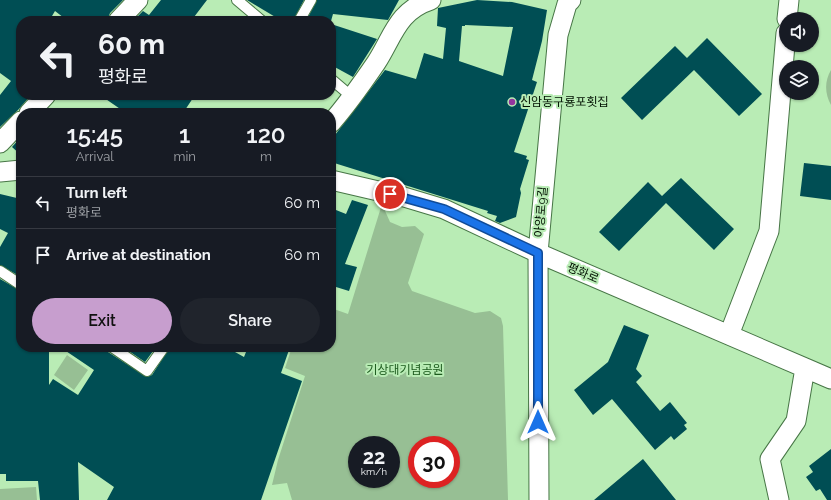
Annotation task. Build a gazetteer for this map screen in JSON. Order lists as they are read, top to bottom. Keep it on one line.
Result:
{"streets":{"street":["아양로9길","평화로"]},"crossings":[["아양로9길","평화로"]],"parks":["기상대기념공원"],"places":["신암동구룡포횟집"],"page":{"turn":["60 m","평화로"],"eta":["15:45","Arrival","1","min","120","m"],"list":[{"name":"Turn left","note":"평화로","value":"60 m"},{"name":"Arrive at destination","value":"60 m"}],"buttons":["Exit","Share"],"speed":"22 km/h","limit":"30"}}
